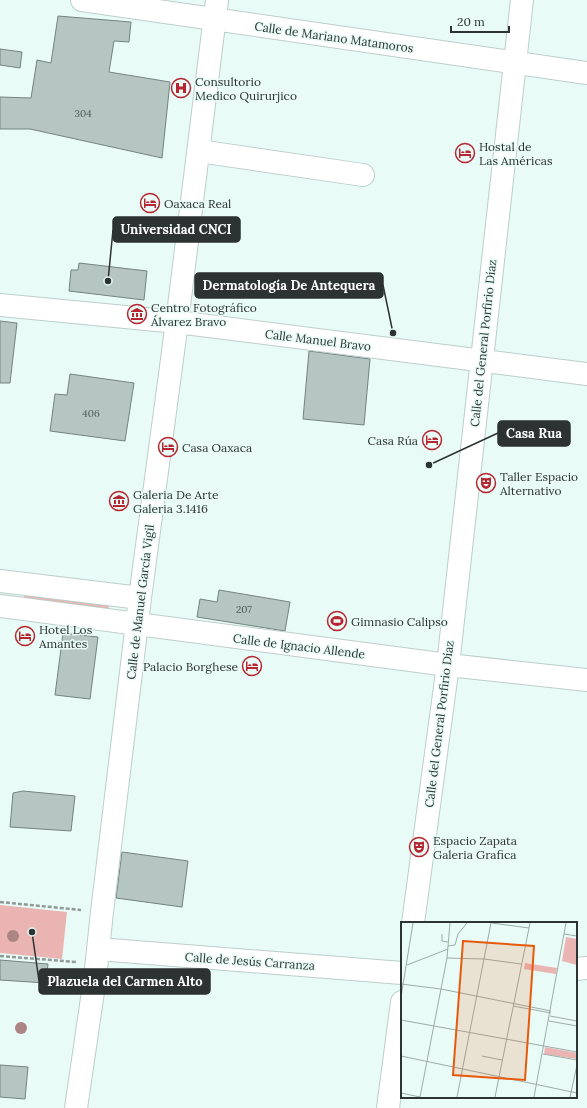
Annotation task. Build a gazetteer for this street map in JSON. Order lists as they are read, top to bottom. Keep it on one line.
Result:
{"streets":{"street":["Calle de Mariano Matamoros","Calle Manuel Bravo","Calle del General Porfirio Díaz","Calle de Manuel García Vigil","Calle de Ignacio Allende","Calle de Jesús Carranza"]},"crossings":[["Calle de Mariano Matamoros","Calle del General Porfirio Díaz"],["Calle de Mariano Matamoros","Calle de Manuel García Vigil"],["Calle Manuel Bravo","Calle del General Porfirio Díaz"],["Calle Manuel Bravo","Calle de Manuel García Vigil"],["Calle del General Porfirio Díaz","Calle de Ignacio Allende"],["Calle de Manuel García Vigil","Calle de Ignacio Allende"],["Calle de Manuel García Vigil","Calle de Jesús Carranza"]],"places":{"hospital":["Consultorio Medico Quirurjico"],"hotel":["Hostal de Las Américas","Oaxaca Real","Casa Rúa","Casa Oaxaca","Hotel Los Amantes","Palacio Borghese"],"other":["Universidad CNCI","Dermatología De Antequera","Casa Rua","Plazuela del Carmen Alto"],"museum":["Centro Fotográfico Álvarez Bravo","Galeria De Arte Galeria 3.1416"],"theatre":["Taller Espacio Alternativo","Espacio Zapata Galeria Grafica"],"sports":["Gimnasio Calipso"]},"house_numbers":["304","406","207"],"scale_bar":"20 m"}
